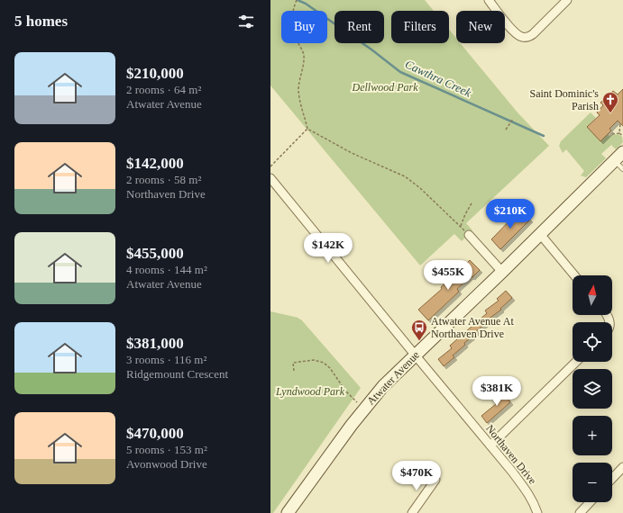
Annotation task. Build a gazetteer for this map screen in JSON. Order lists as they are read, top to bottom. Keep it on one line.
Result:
{"streets":{"street":["Atwater Avenue","Northaven Drive"]},"crossings":[["Atwater Avenue","Northaven Drive"]],"water":["Cawthra Creek"],"parks":["Dellwood Park","Lyndwood Park"],"places":{"church":["Saint Dominic's Parish"],"bus stop":["Atwater Avenue At Northaven Drive"]},"north":"top","page":{"heading":"5 homes","chip":["Buy","Rent","Filters","New"],"list":[{"name":"$210,000","note":"2 rooms · 64 m² · Atwater Avenue"},{"name":"$142,000","note":"2 rooms · 58 m² · Northaven Drive"},{"name":"$455,000","note":"4 rooms · 144 m² · Atwater Avenue"},{"name":"$381,000","note":"3 rooms · 116 m² · Ridgemount Crescent"},{"name":"$470,000","note":"5 rooms · 153 m² · Avonwood Drive"}],"price":["$210K","$142K","$455K","$381K","$470K"],"map_buttons":["+","−"]}}
